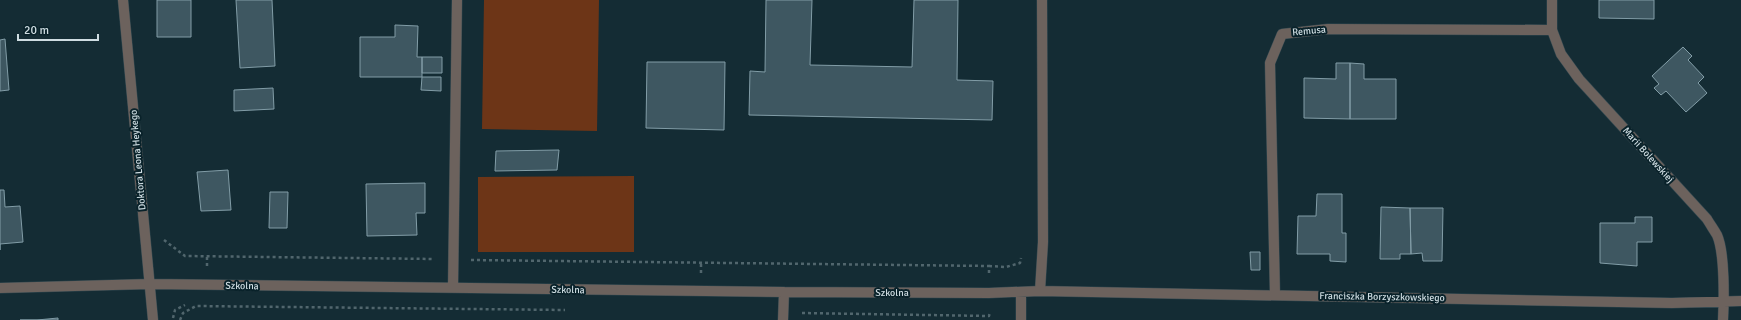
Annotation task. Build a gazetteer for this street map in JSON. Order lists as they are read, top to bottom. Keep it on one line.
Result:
{"streets":{"street":["Remusa","Marii Bolewskiej","Doktora Leona Heykego","Szkolna","Franciszka Borzyszkowskiego"]},"crossings":[["Remusa","Marii Bolewskiej"],["Remusa","Franciszka Borzyszkowskiego"],["Marii Bolewskiej","Franciszka Borzyszkowskiego"],["Doktora Leona Heykego","Szkolna"],["Szkolna","Franciszka Borzyszkowskiego"]],"scale_bar":"20 m"}
